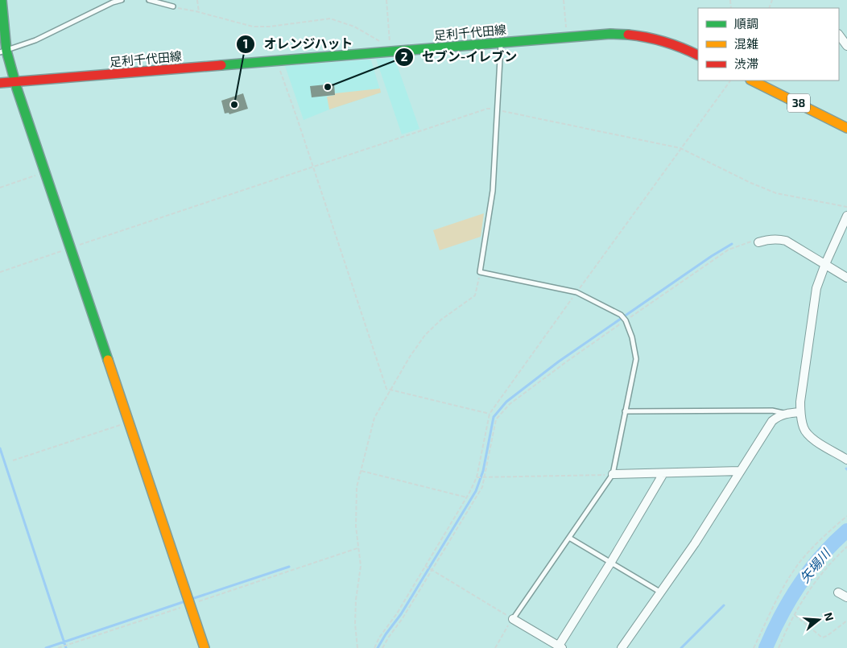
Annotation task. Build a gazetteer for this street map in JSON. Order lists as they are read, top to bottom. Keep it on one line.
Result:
{"streets":{"main road":["足利千代田線","38"]},"water":["矢場川"],"places":["セブン-イレブン","オレンジハット"],"legend":["順調","混雑","渋滞"],"north":"right"}
